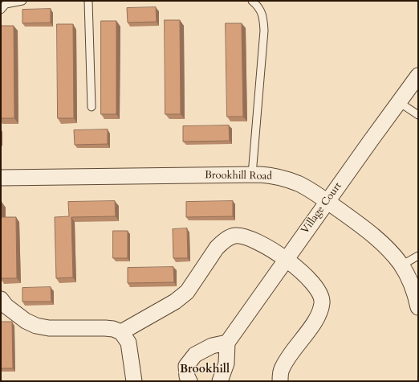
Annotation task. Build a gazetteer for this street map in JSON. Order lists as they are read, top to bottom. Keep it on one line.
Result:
{"streets":{"street":["Brookhill Road","Village Court"]},"crossings":[["Brookhill Road","Village Court"]],"districts":["Brookhill"]}
